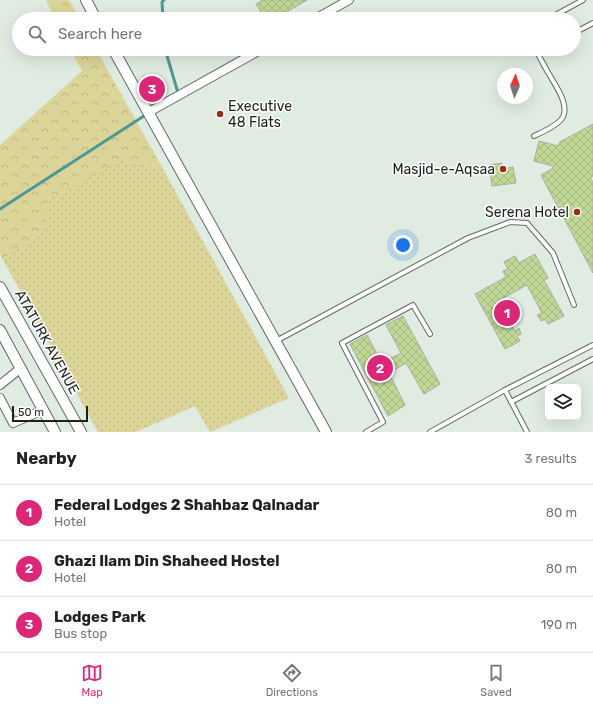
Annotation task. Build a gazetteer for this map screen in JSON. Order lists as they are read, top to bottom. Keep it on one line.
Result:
{"streets":{"street":["ATATURK AVENUE"]},"places":["Executive 48 Flats","Masjid-e-Aqsaa","Serena Hotel"],"scale_bar":"50 m","north":"top","page":{"search":"Search here","pins":["3","1","2"],"scale":"50 m","heading":["Nearby","3 results"],"list":[{"mark":"1","name":"Federal Lodges 2 Shahbaz Qalnadar","note":"Hotel","value":"80 m"},{"mark":"2","name":"Ghazi Ilam Din Shaheed Hostel","note":"Hotel","value":"80 m"},{"mark":"3","name":"Lodges Park","note":"Bus stop","value":"190 m"}],"nav":["Map","Directions","Saved"]}}
